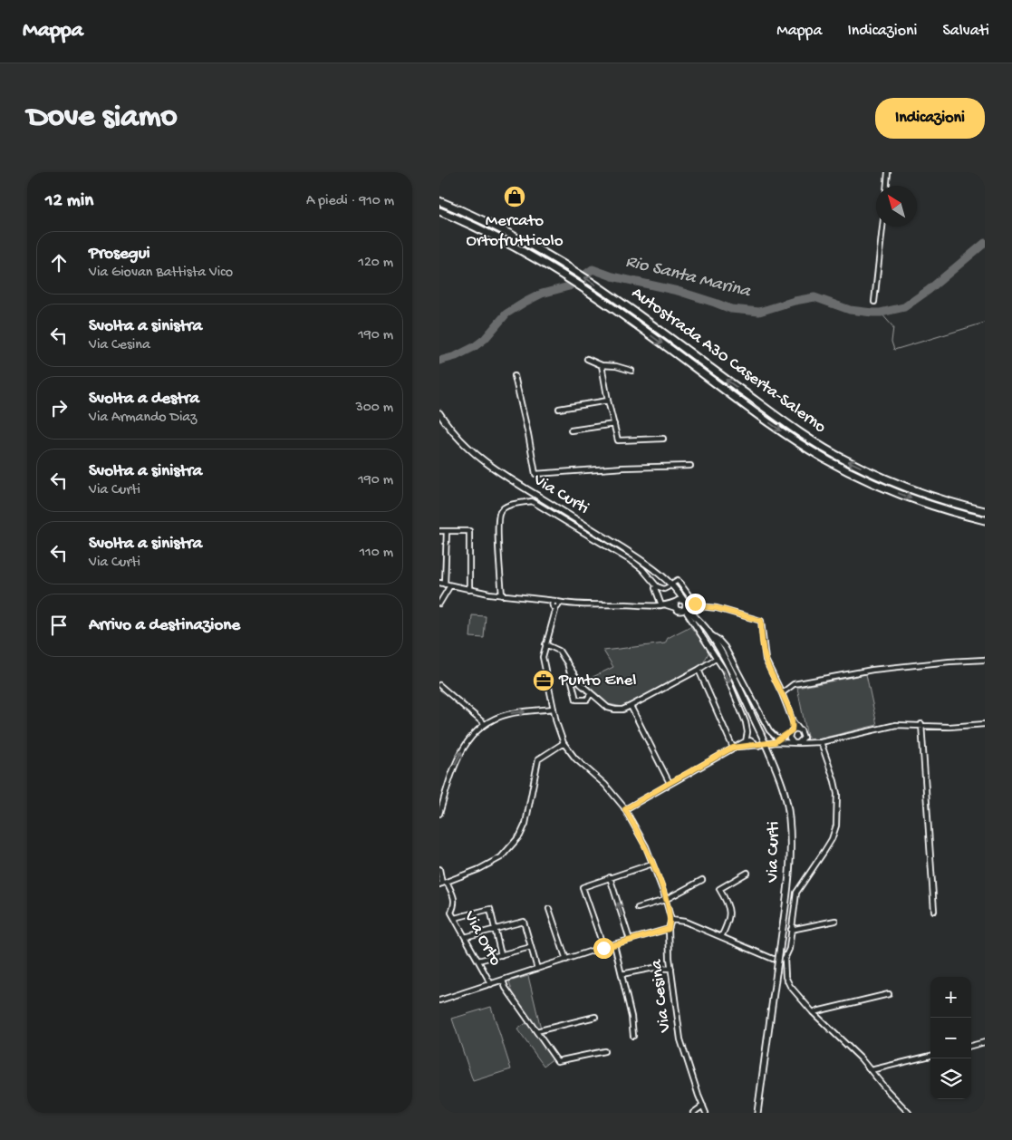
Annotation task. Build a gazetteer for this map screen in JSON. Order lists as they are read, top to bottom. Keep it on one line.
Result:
{"streets":{"highway":["Autostrada A30 Caserta-Salerno"],"main road":["Via Curti"],"street":["Via Orto","Via Cesina"]},"water":["Rio Santa Marina"],"places":{"shop":["Mercato Ortofrutticolo"],"office":["Punto Enel"]},"north":"top left","page":{"header":"Mappa","nav":["Mappa","Indicazioni","Salvati"],"buttons":"Indicazioni","title":"Dove siamo","heading":["12 min","A piedi · 910 m"],"list":[["Prosegui","Via Giovan Battista Vico","120 m"],["Svolta a sinistra","Via Cesina","190 m"],["Svolta a destra","Via Armando Diaz","300 m"],["Svolta a sinistra","Via Curti","190 m"],["Svolta a sinistra","Via Curti","110 m"],"Arrivo a destinazione"],"map_buttons":["+","−"]}}
